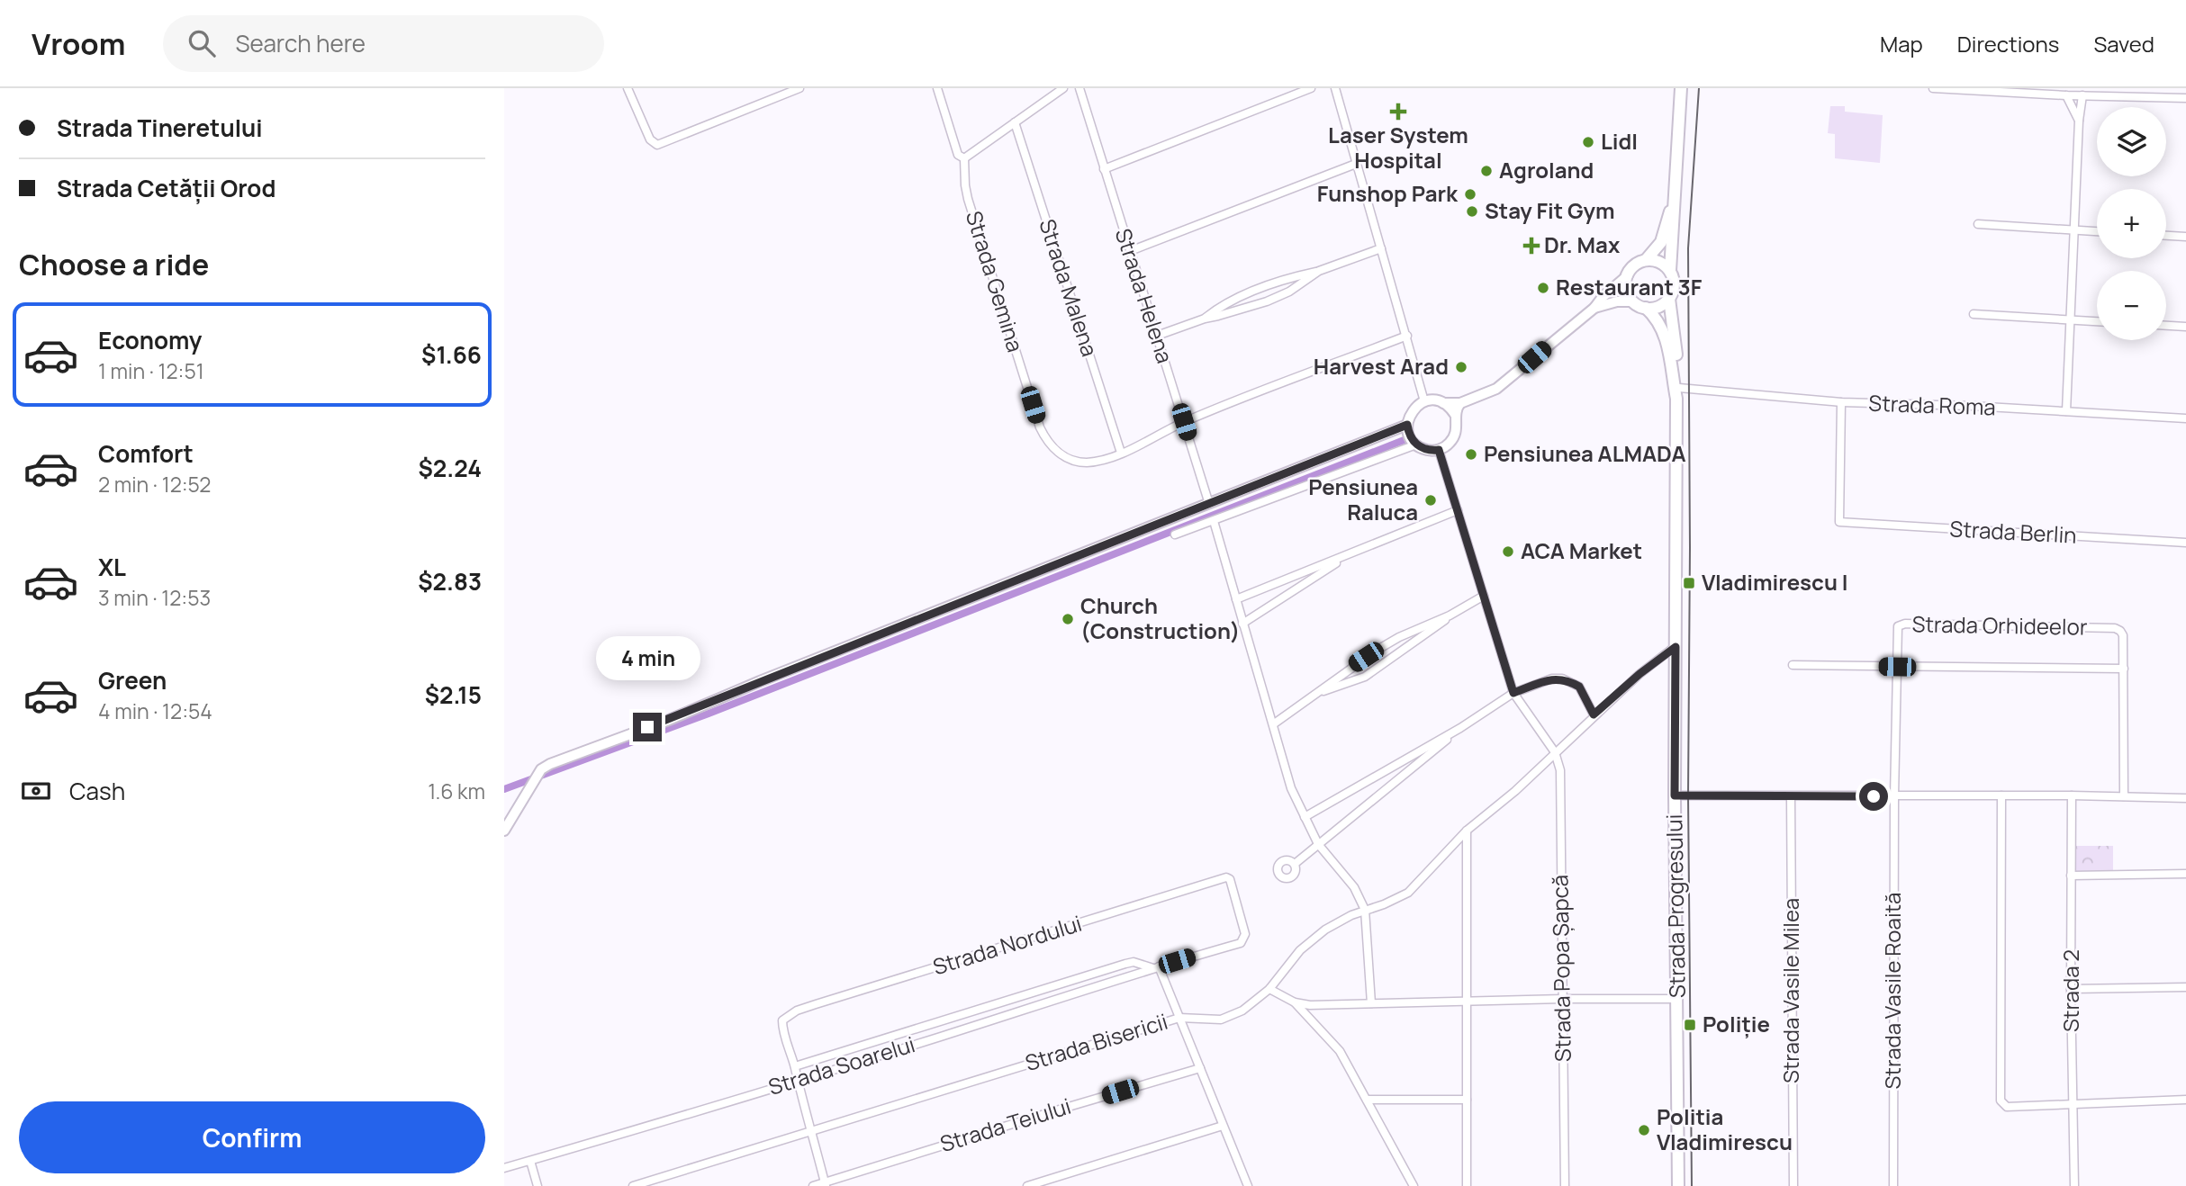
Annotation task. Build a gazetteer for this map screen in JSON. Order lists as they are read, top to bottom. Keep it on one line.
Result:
{"streets":{"main road":["Strada Progresului"],"street":["Strada Gemina","Strada Malena","Strada Helena","Strada Roma","Strada Berlin","Strada Orhideelor","Strada Nordului","Strada Popa Șapcă","Strada Vasile Milea","Strada Vasile Roaită","Strada 2","Strada Bisericii","Strada Soarelui","Strada Teiului"]},"crossings":[["Strada Gemina","Strada Malena"],["Strada Gemina","Strada Helena"],["Strada Roma","Strada Berlin"],["Strada Roma","Strada Progresului"],["Strada Orhideelor","Strada Vasile Roaită"],["Strada Progresului","Strada Bisericii"],["Strada Nordului","Strada Bisericii"],["Strada Nordului","Strada Soarelui"],["Strada Nordului","Strada Teiului"],["Strada Popa Șapcă","Strada Bisericii"]],"places":{"health":["Laser System Hospital","Dr. Max"],"other":["Lidl","Agroland","Funshop Park","Stay Fit Gym","Restaurant 3F","Harvest Arad","Pensiunea ALMADA","Pensiunea Raluca","ACA Market","Church (Construction)","Politia Vladimirescu"],"transit":["Vladimirescu I","Poliție"]},"page":{"header":"Vroom","search":"Search here","nav":["Map","Directions","Saved"],"banner":["Strada Tineretului","Strada Cetății Orod"],"map_buttons":["+","−"],"heading":"Choose a ride","list":[{"name":"Economy","note":"1 min · 12:51","value":"$1.66"},{"name":"Comfort","note":"2 min · 12:52","value":"$2.24"},{"name":"XL","note":"3 min · 12:53","value":"$2.83"},{"name":"Green","note":"4 min · 12:54","value":"$2.15"}],"bubble":"4 min","pay":["Cash","1.6 km"],"buttons":"Confirm"}}
